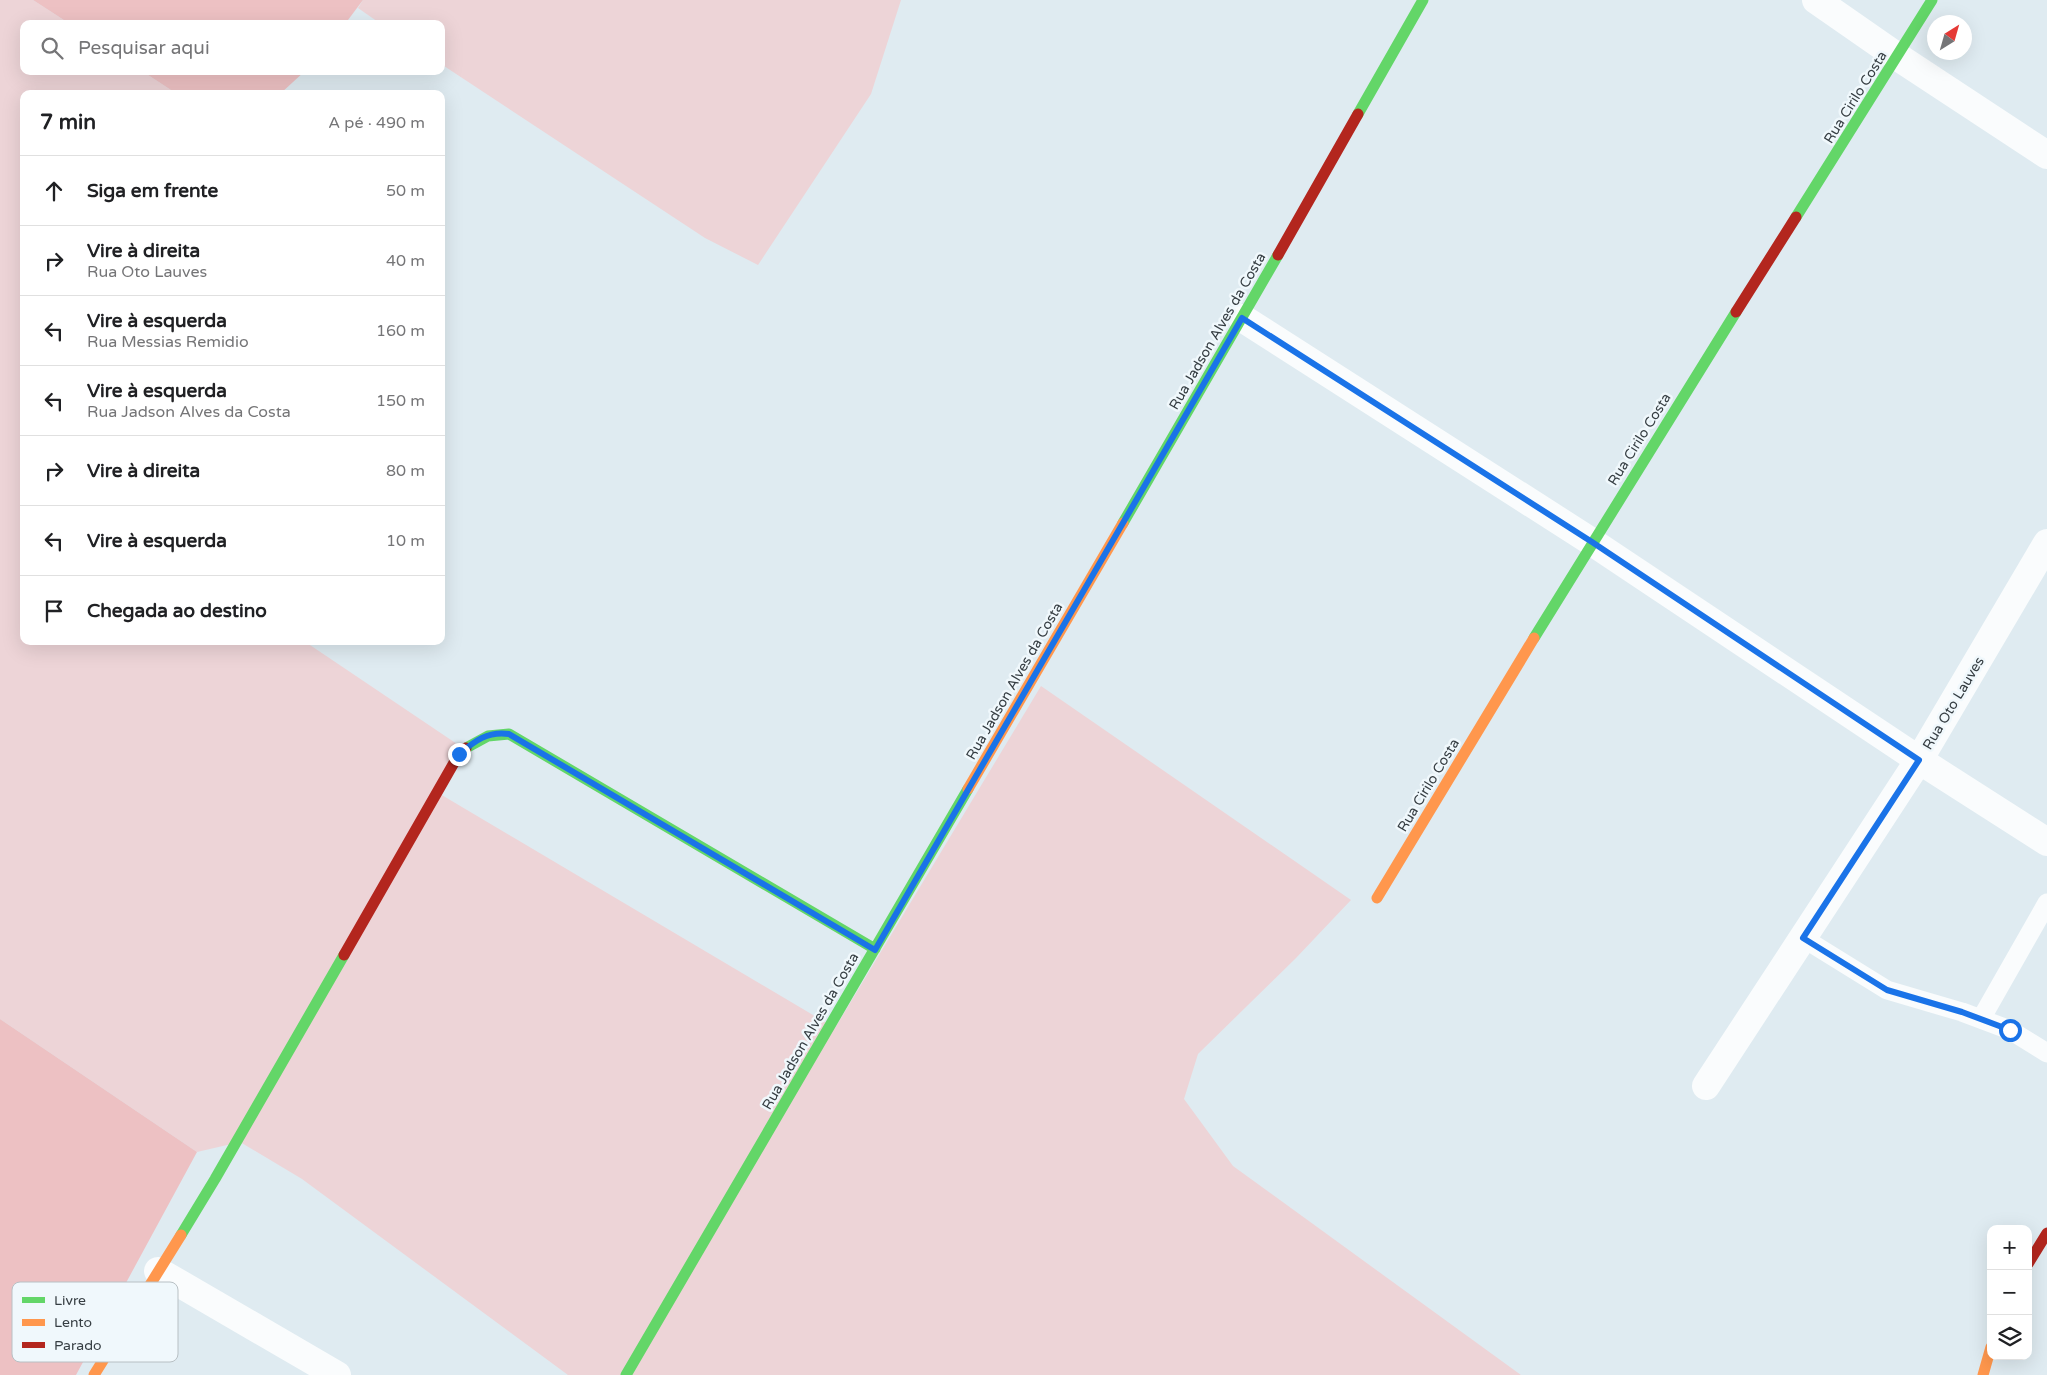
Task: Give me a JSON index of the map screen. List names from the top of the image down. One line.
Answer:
{"streets":{"street":["Rua Cirilo Costa","Rua Jadson Alves da Costa","Rua Oto Lauves"]},"legend":["Livre","Lento","Parado"],"north":"top right","page":{"search":"Pesquisar aqui","heading":["7 min","A pé · 490 m"],"list":[["Siga em frente","50 m"],["Vire à direita","Rua Oto Lauves","40 m"],["Vire à esquerda","Rua Messias Remidio","160 m"],["Vire à esquerda","Rua Jadson Alves da Costa","150 m"],["Vire à direita","80 m"],["Vire à esquerda","10 m"],"Chegada ao destino"],"map_buttons":["+","−"]}}
